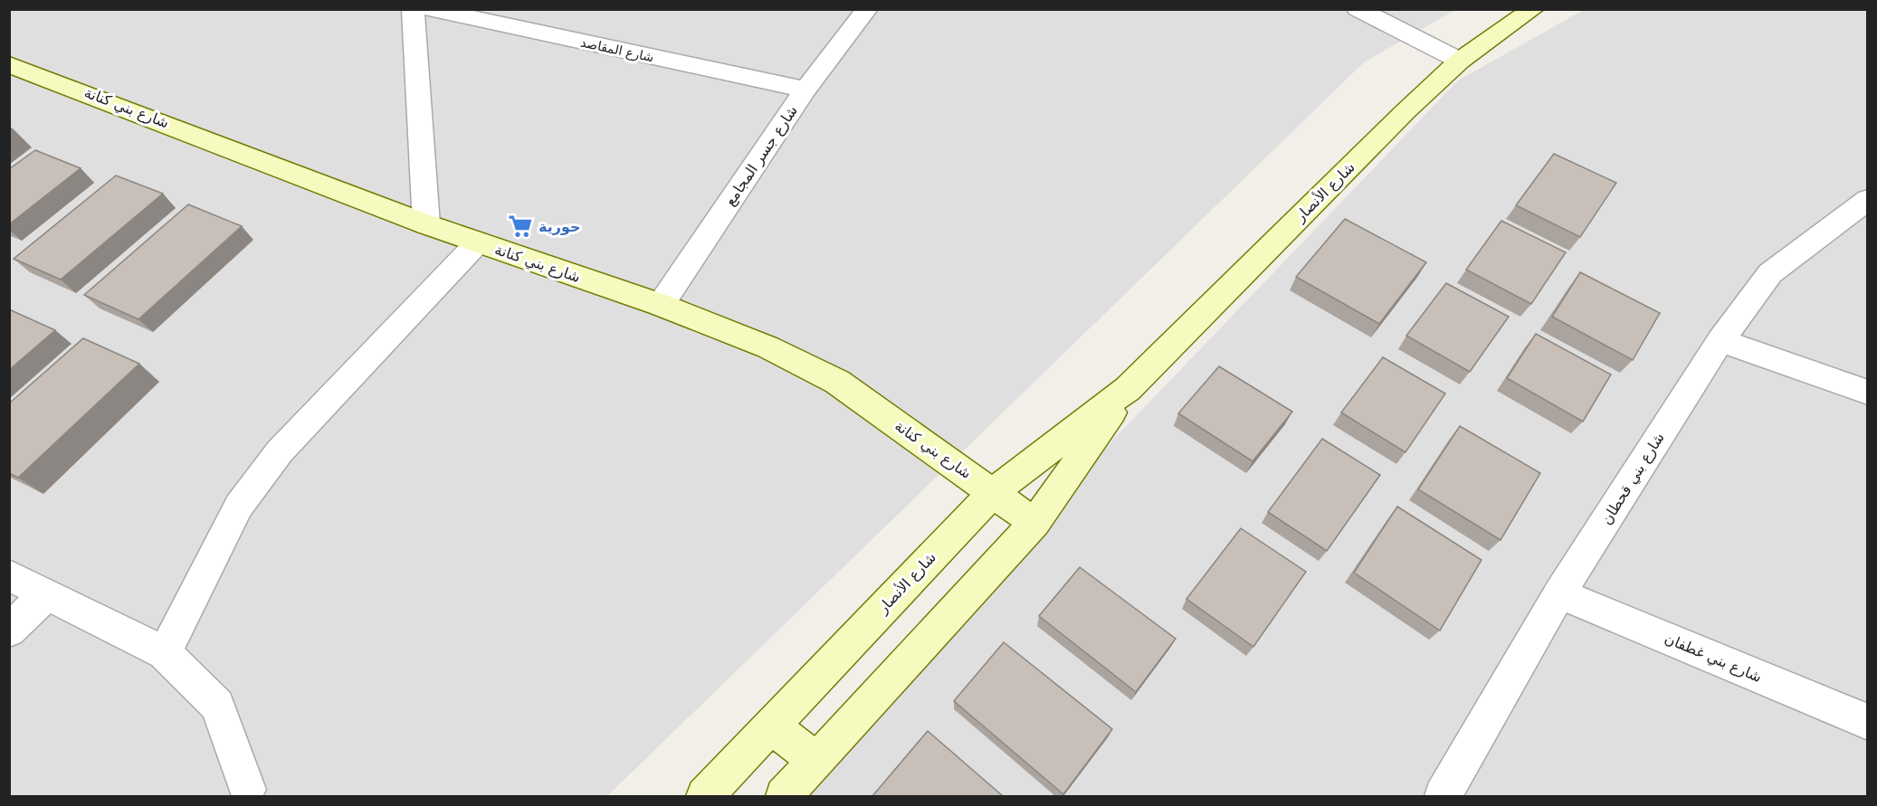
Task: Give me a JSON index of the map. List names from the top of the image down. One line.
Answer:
{"streets":{"street":["شارع المقاصد","شارع بني كنانة","شارع جسر المجامع","شارع الأنصار","شارع بني قحطان","شارع بني غطفان"]},"crossings":[["شارع المقاصد","شارع جسر المجامع"],["شارع بني كنانة","شارع جسر المجامع"],["شارع بني كنانة","شارع الأنصار"],["شارع بني قحطان","شارع بني غطفان"]],"places":{"supermarket":["حورية"]}}
